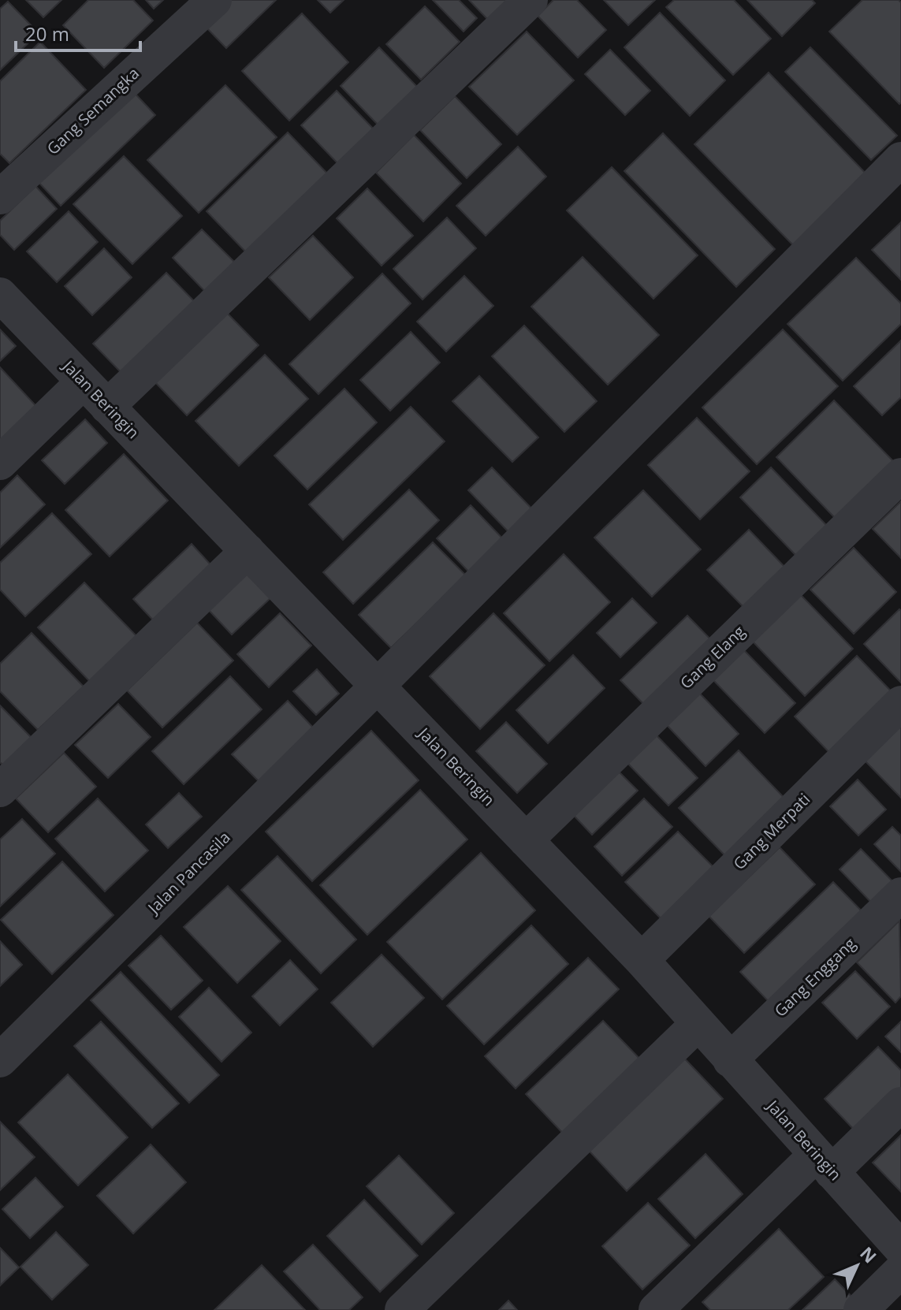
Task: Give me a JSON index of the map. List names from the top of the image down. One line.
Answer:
{"streets":{"street":["Gang Semangka","Jalan Beringin","Gang Elang","Gang Merpati","Jalan Pancasila","Gang Enggang"]},"crossings":[["Jalan Beringin","Gang Elang"],["Jalan Beringin","Gang Merpati"],["Jalan Beringin","Jalan Pancasila"],["Jalan Beringin","Gang Enggang"]],"scale_bar":"20 m","north":"top right"}
